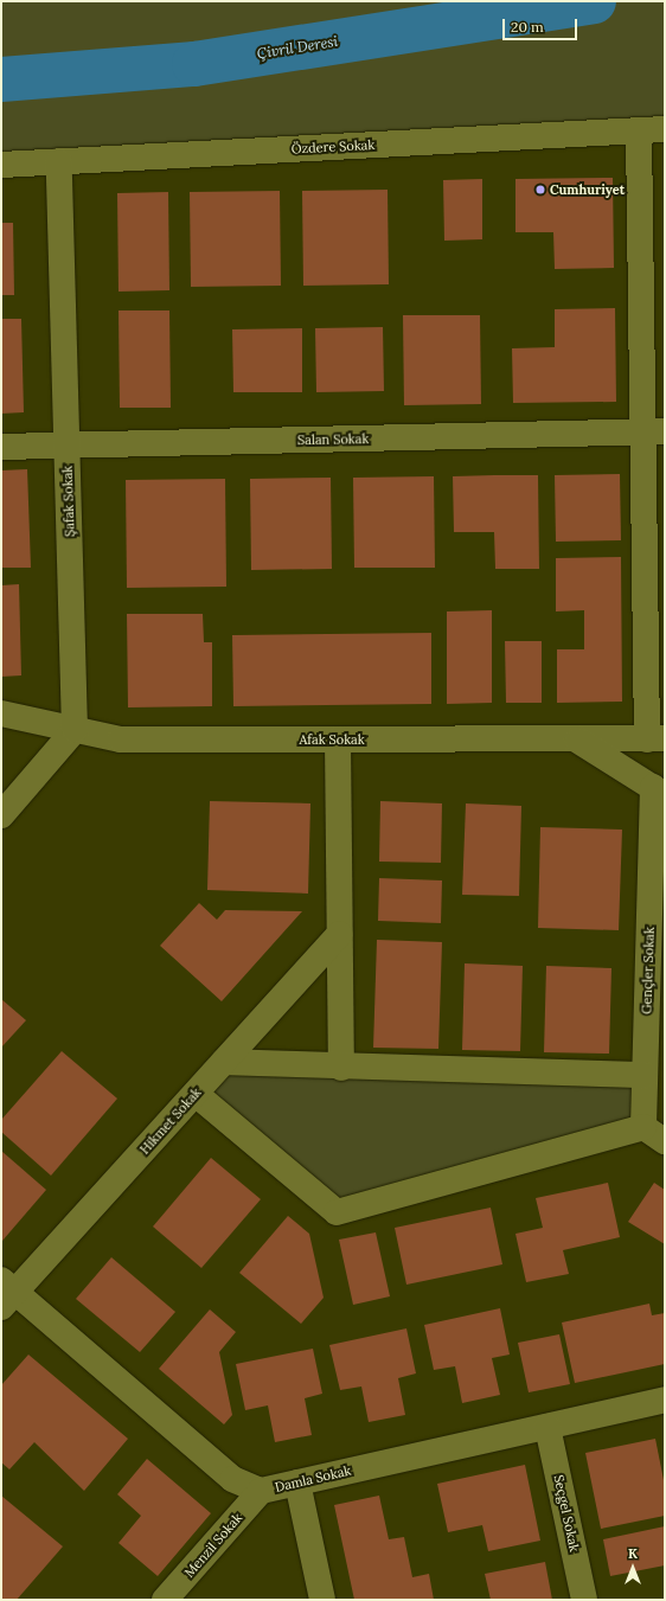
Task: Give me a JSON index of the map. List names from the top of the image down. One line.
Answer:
{"streets":{"street":["Özdere Sokak","Salan Sokak","Şafak Sokak","Afak Sokak","Gençler Sokak","Hikmet Sokak","Damla Sokak","Seçgel Sokak","Menzil Sokak"]},"crossings":[["Özdere Sokak","Şafak Sokak"],["Salan Sokak","Şafak Sokak"],["Şafak Sokak","Afak Sokak"],["Hikmet Sokak","Damla Sokak"],["Damla Sokak","Seçgel Sokak"],["Damla Sokak","Menzil Sokak"]],"water":["Çivril Deresi"],"places":["Cumhuriyet"],"scale_bar":"20 m","north":"top"}
